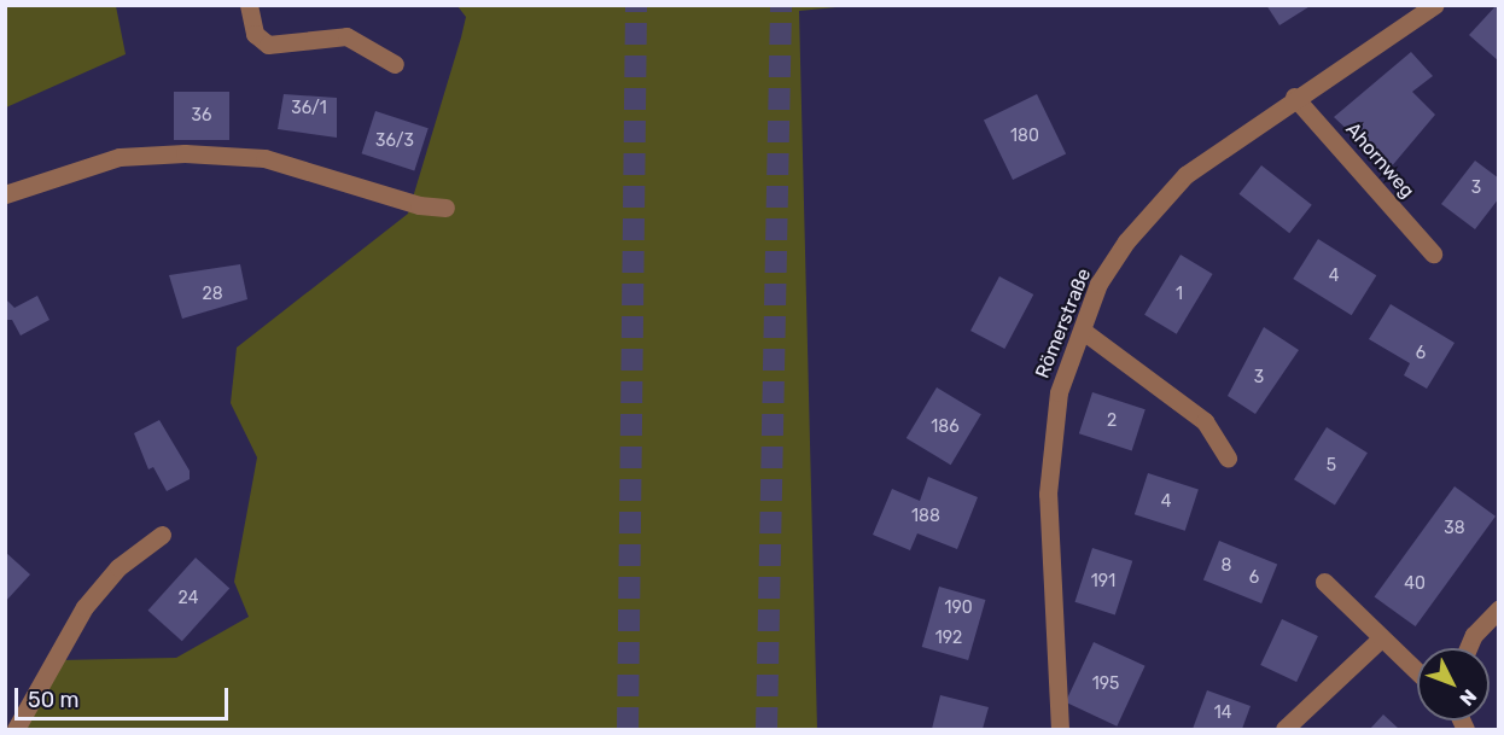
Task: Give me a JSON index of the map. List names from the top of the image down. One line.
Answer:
{"streets":{"street":["Ahornweg","Römerstraße"]},"crossings":[["Ahornweg","Römerstraße"]],"house_numbers":["36/1","36","180","36/3","3","4","28","1","6","3","2","186","5","4","188","38","8","6","191","40","24","190","192","195","14"],"scale_bar":"50 m","north":"bottom right"}
